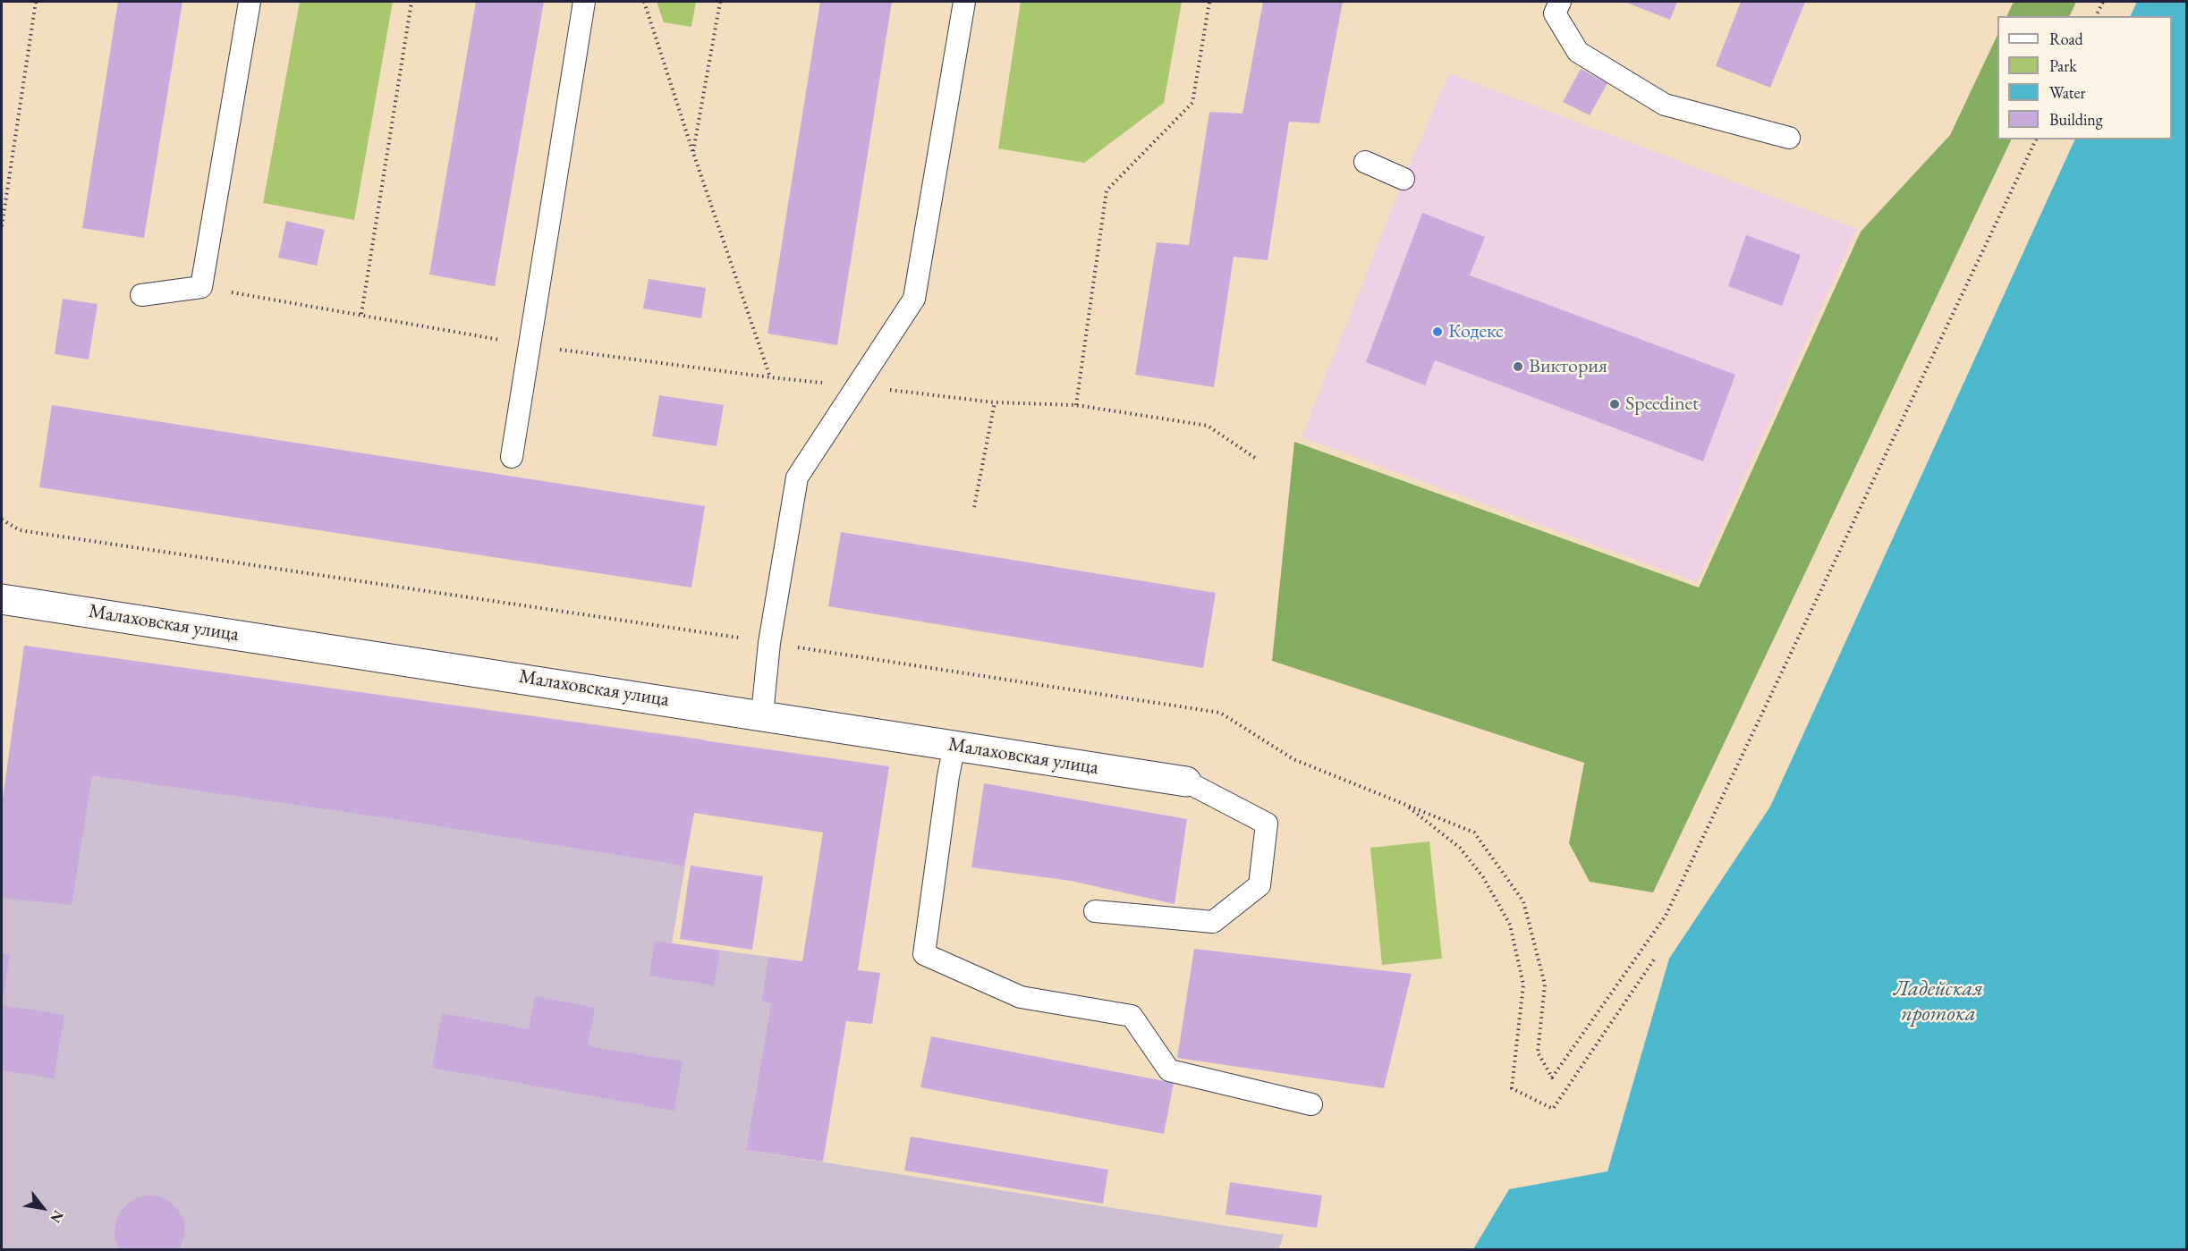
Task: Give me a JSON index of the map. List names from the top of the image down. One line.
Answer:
{"streets":{"street":["Малаховская улица"]},"water":["Ладейская протока"],"places":["Кодекс","Виктория","Speedinet"],"legend":["Road","Park","Water","Building"],"north":"bottom right"}
